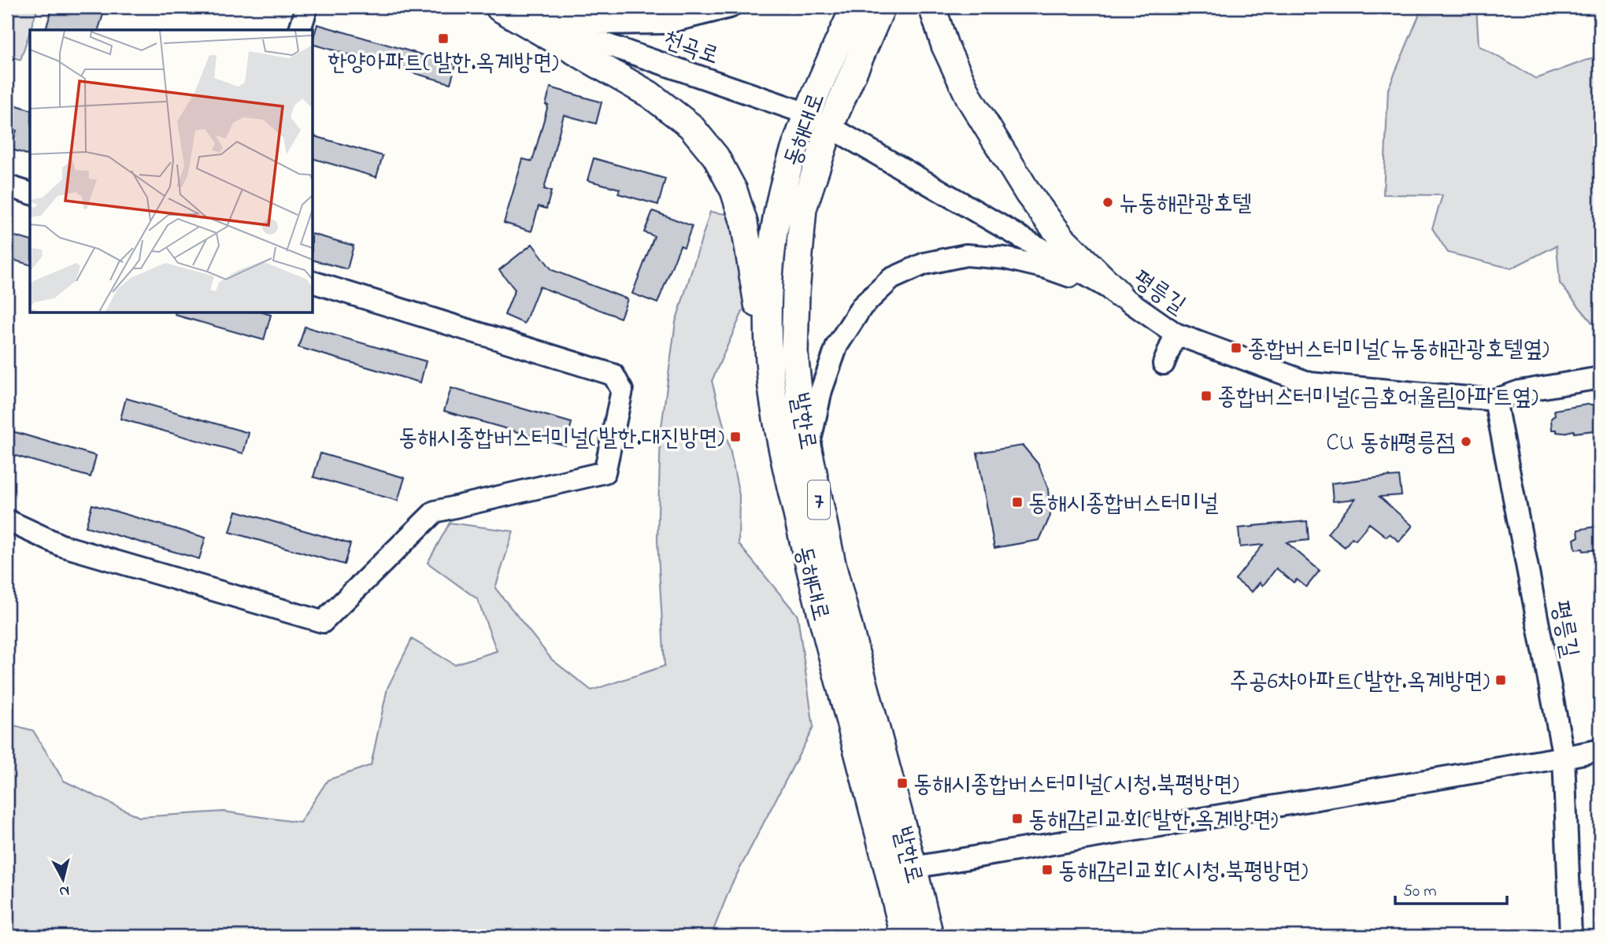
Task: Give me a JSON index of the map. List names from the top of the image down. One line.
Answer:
{"streets":{"main road":["동해대로","발한로","7"],"street":["천곡로","평릉길"]},"crossings":[["천곡로","동해대로"],["동해대로","발한로"],["평릉길","발한로"]],"places":{"transit":["한양아파트(발한.옥계방면)","종합버스터미널(뉴동해관광호텔옆)","종합버스터미널(금호어울림아파트옆)","동해시종합버스터미널(발한.대진방면)","동해시종합버스터미널","주공6차아파트(발한.옥계방면)","동해시종합버스터미널(시청.북평방면)","동해감리교회(발한.옥계방면)","동해감리교회(시청.북평방면)"],"other":["뉴동해관광호텔","CU 동해평릉점"]},"scale_bar":"50 m","north":"bottom"}
